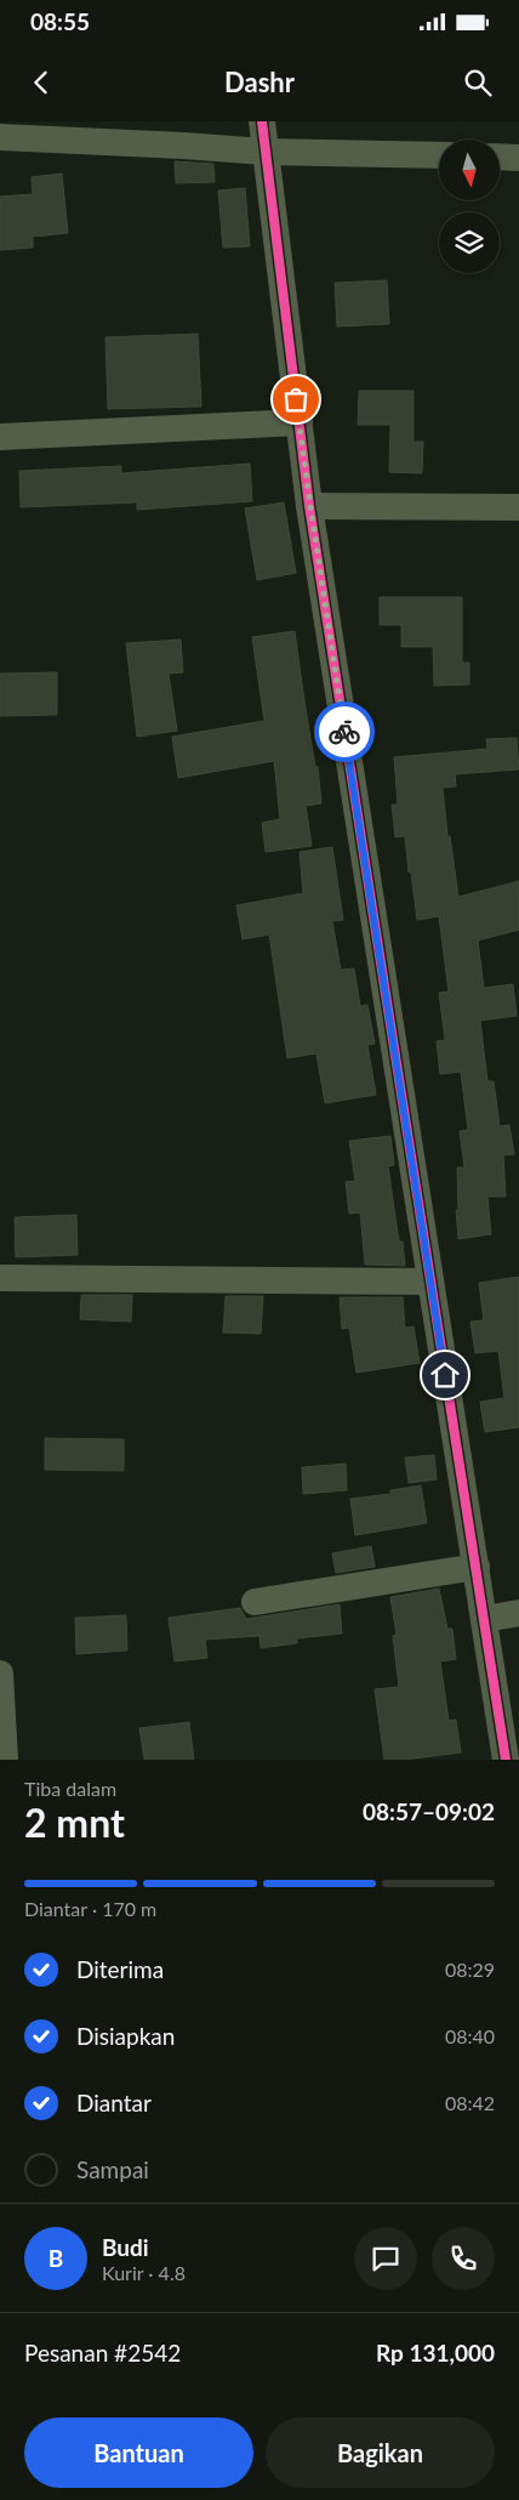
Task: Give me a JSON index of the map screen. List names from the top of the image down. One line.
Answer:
{"north":"bottom","page":{"status":"08:55","header":"Dashr","heading":["2 mnt","Tiba dalam","08:57–09:02"],"panel":["Budi","Kurir · 4.8","Pesanan #2542","Rp 131,000"],"bar":"Diantar · 170 m","list":[["Diterima","08:29"],["Disiapkan","08:40"],["Diantar","08:42"],"Sampai"],"round":"B","buttons":["Bantuan","Bagikan"]}}
